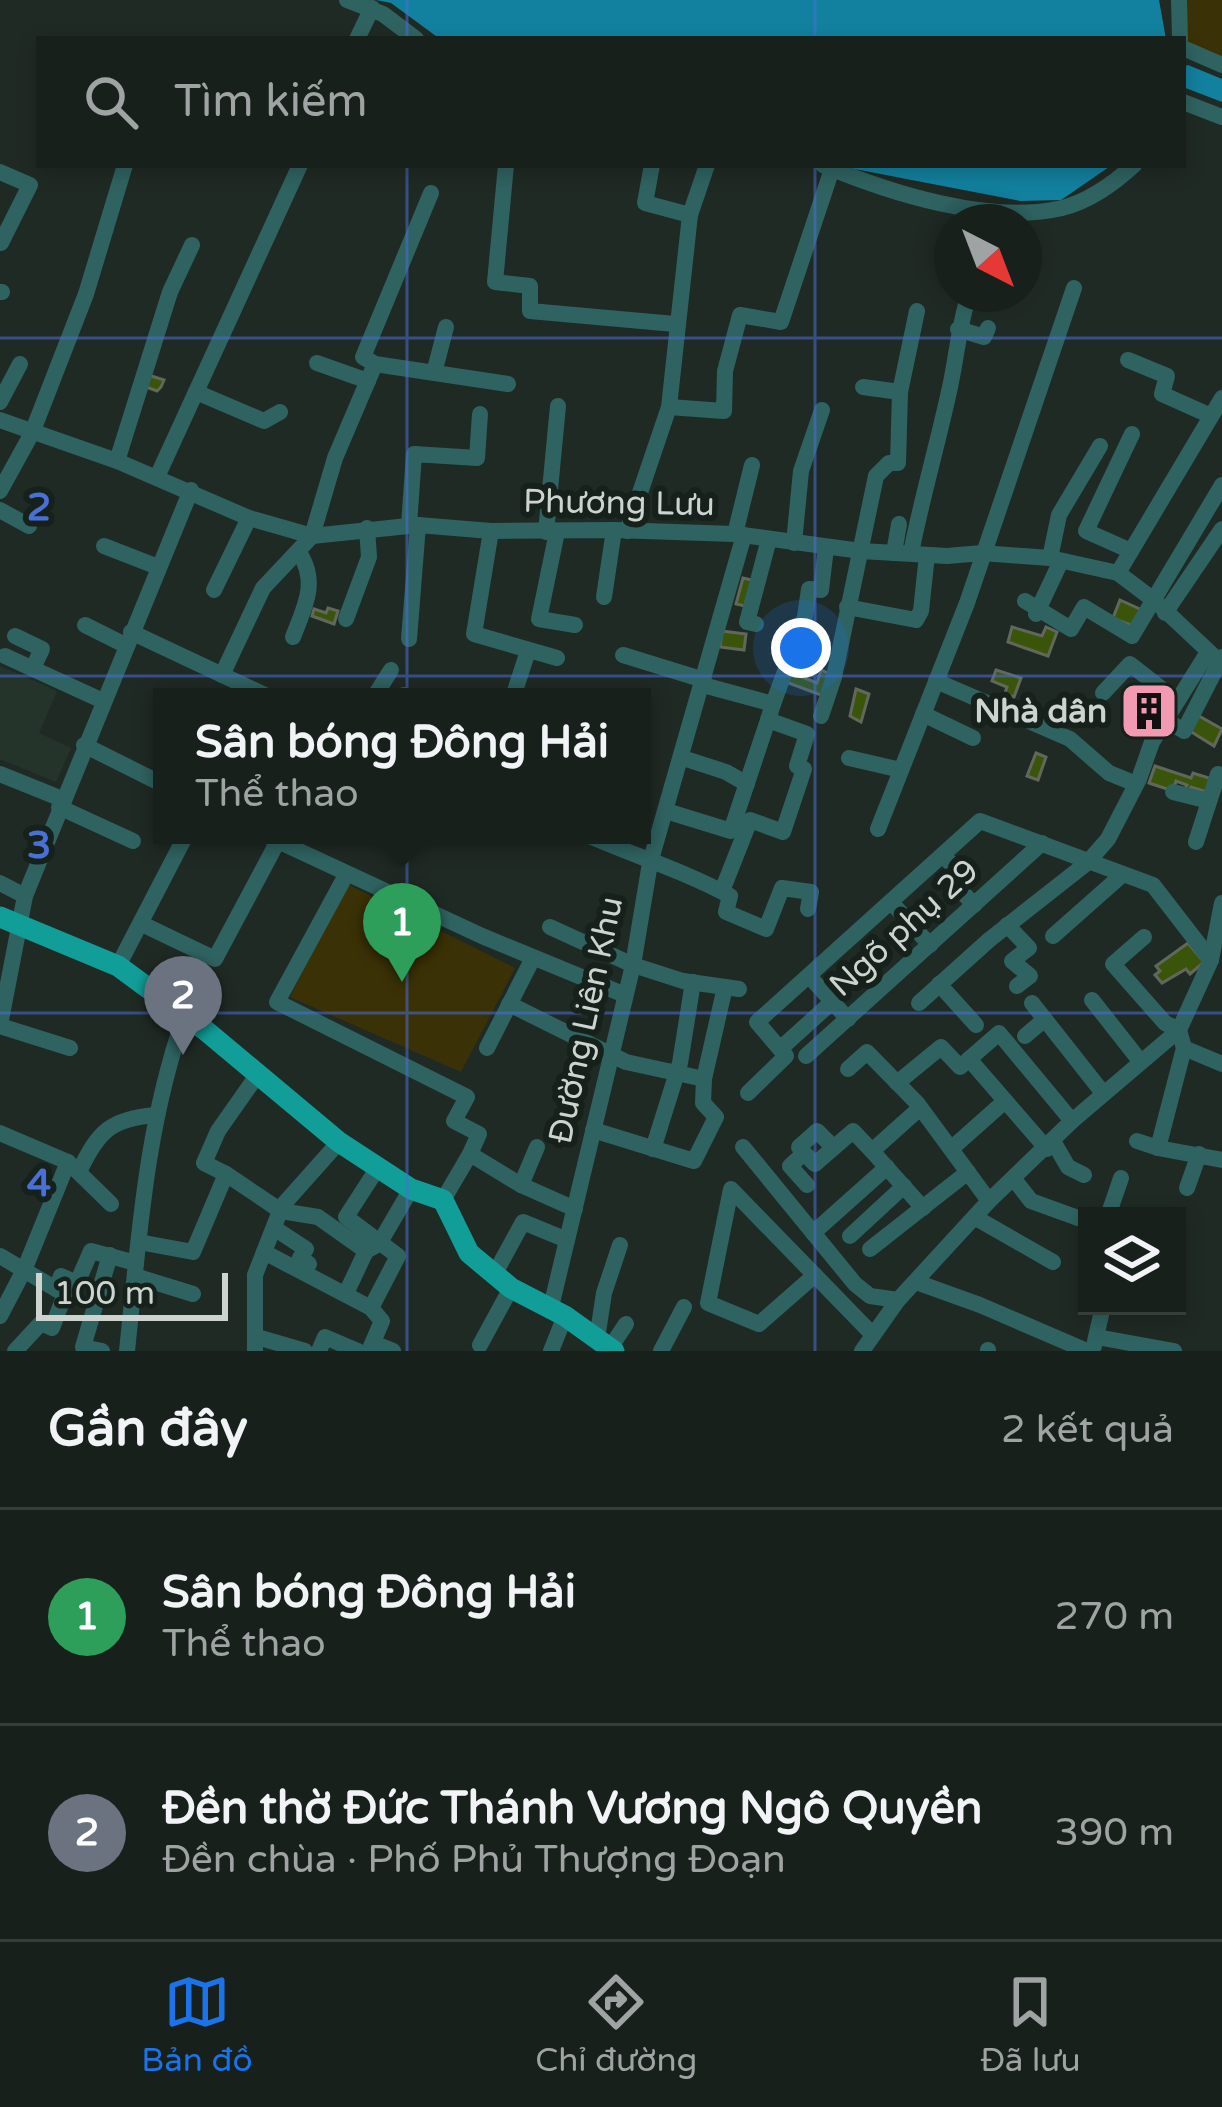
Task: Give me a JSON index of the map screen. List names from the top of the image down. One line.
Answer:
{"streets":{"street":["Phương Lưu","Ngõ phụ 29","Đường Liên Khu"]},"crossings":[["Phương Lưu","Đường Liên Khu"]],"places":{"building":["Nhà dân"]},"scale_bar":"100 m","north":"bottom right","page":{"search":"Tìm kiếm","popup":["Sân bóng Đông Hải","Thể thao"],"pins":["1","2"],"scale":"100 m","heading":["Gần đây","2 kết quả"],"list":[{"mark":"1","name":"Sân bóng Đông Hải","note":"Thể thao","value":"270 m"},{"mark":"2","name":"Đền thờ Đức Thánh Vương Ngô Quyền","note":"Đền chùa · Phố Phủ Thượng Đoạn","value":"390 m"}],"nav":["Bản đồ","Chỉ đường","Đã lưu"]},"grid":{"rows":["2","3","4"]}}
